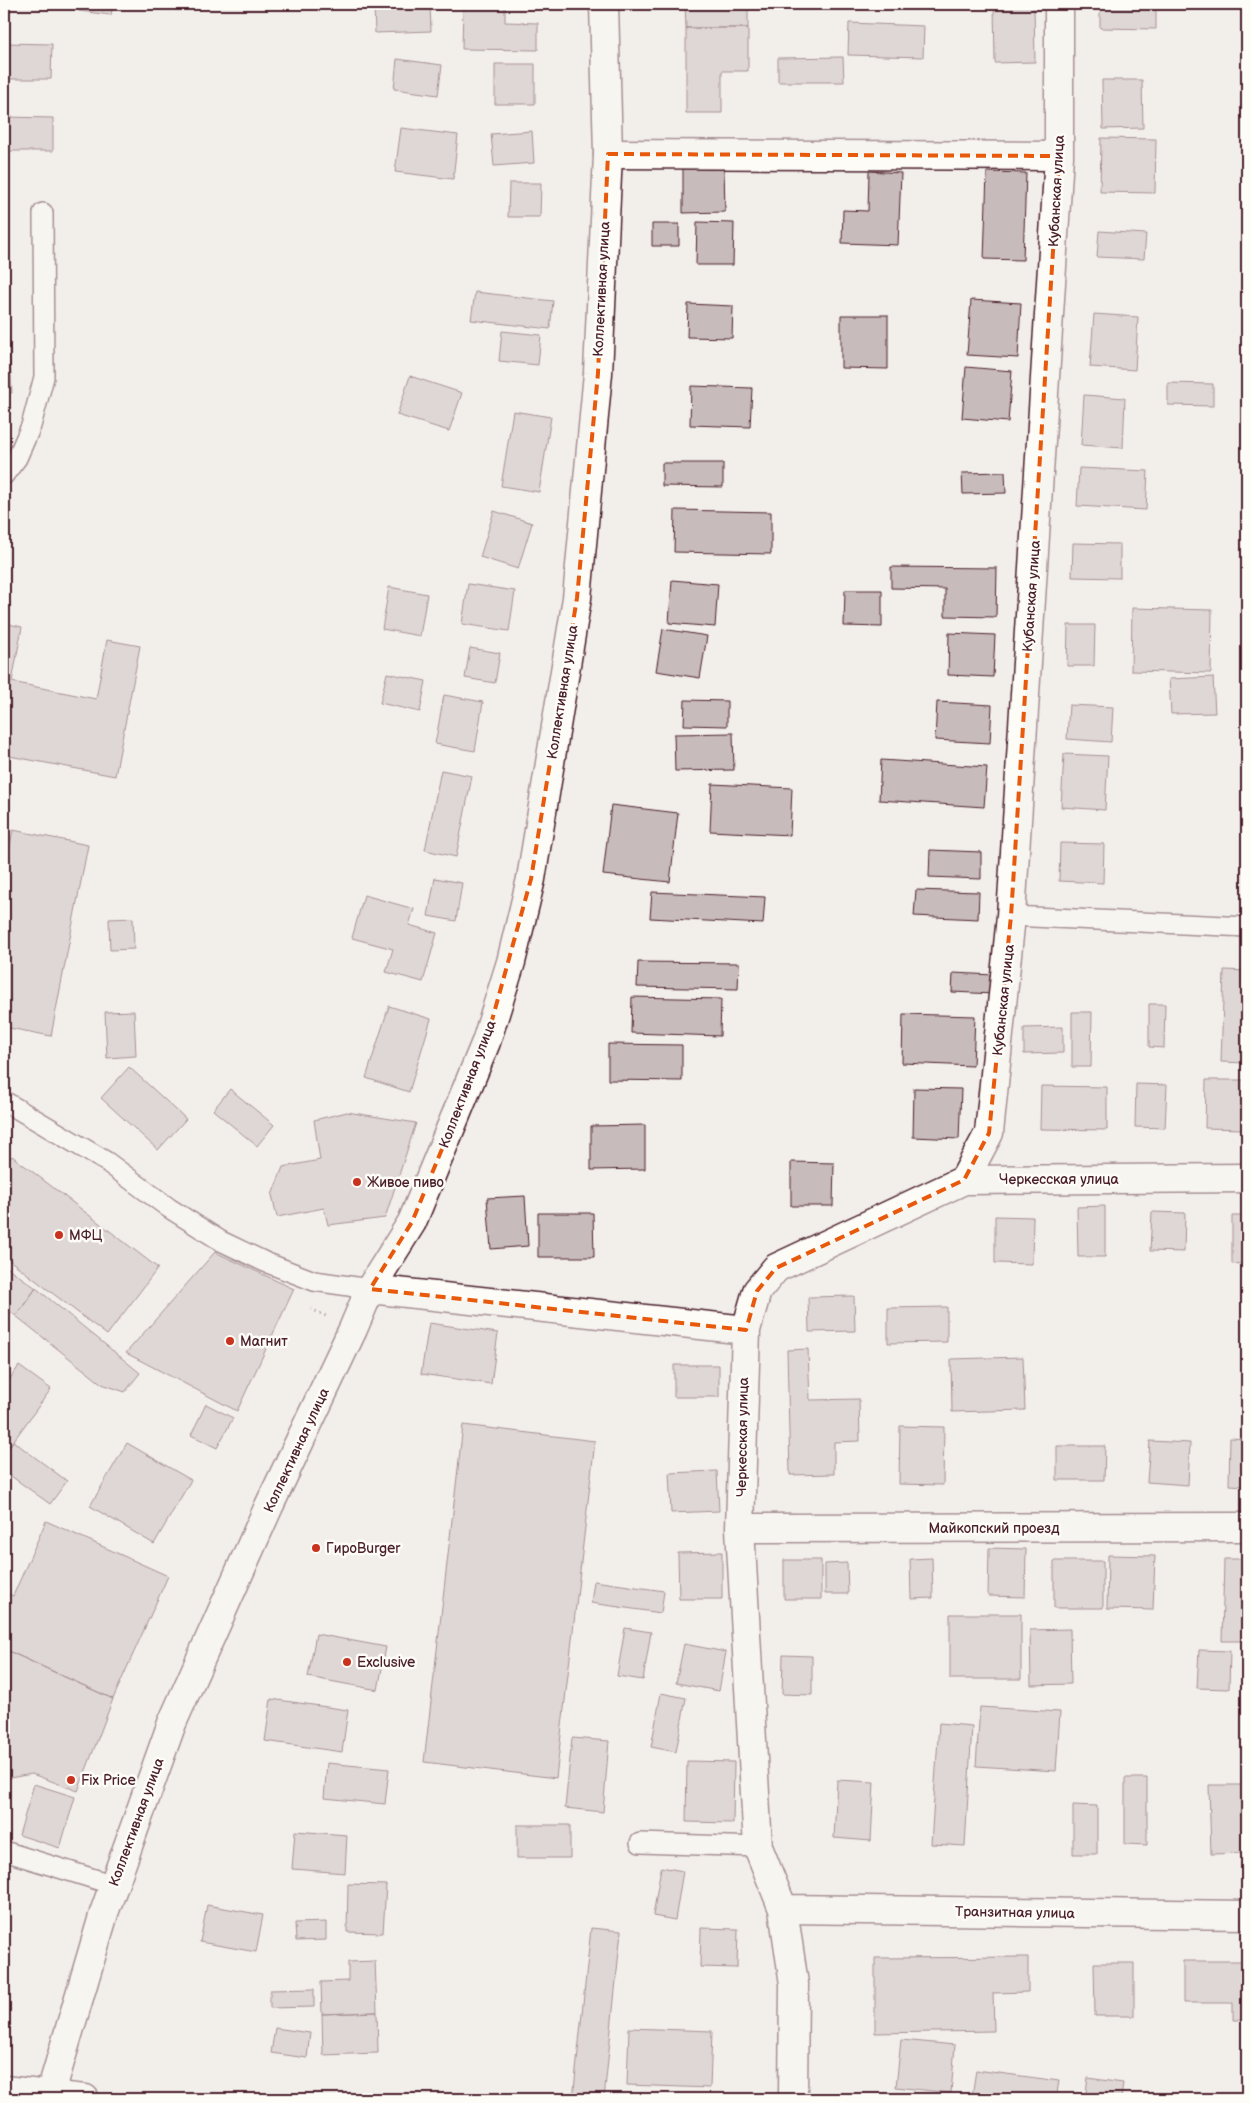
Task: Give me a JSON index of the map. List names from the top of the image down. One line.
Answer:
{"streets":{"street":["Кубанская улица","Коллективная улица","Черкесская улица","Майкопский проезд","Транзитная улица"]},"crossings":[["Кубанская улица","Черкесская улица"],["Черкесская улица","Майкопский проезд"],["Черкесская улица","Транзитная улица"]],"places":["Живое пиво","МФЦ","Магнит","ГироBurger","Exclusive","Fix Price"]}
